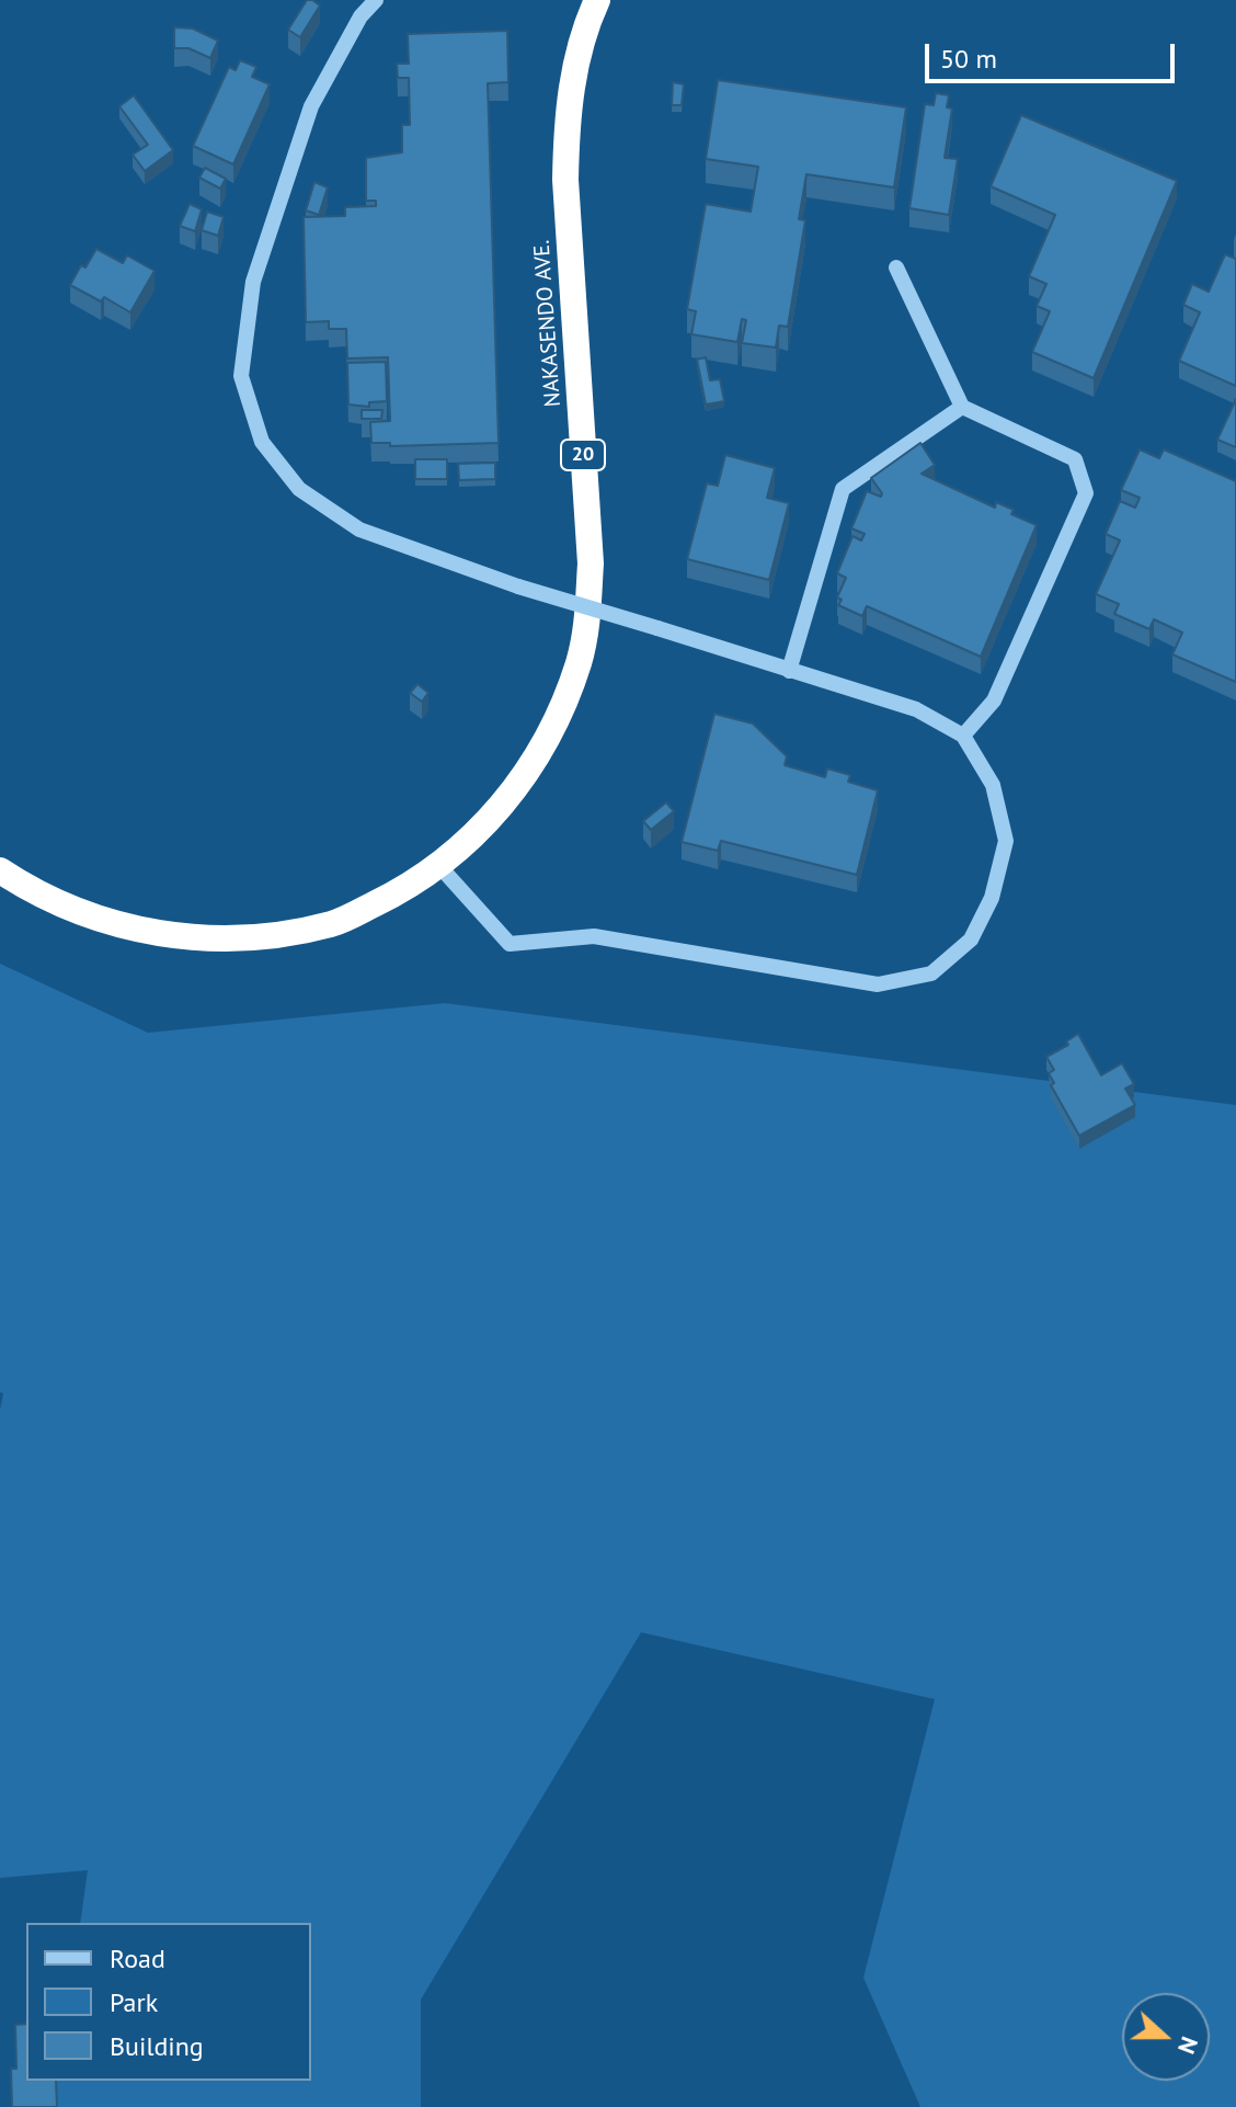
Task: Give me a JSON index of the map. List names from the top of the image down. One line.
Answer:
{"streets":{"highway":["NAKASENDO AVE.","20"]},"legend":["Road","Park","Building"],"scale_bar":"50 m","north":"right"}
